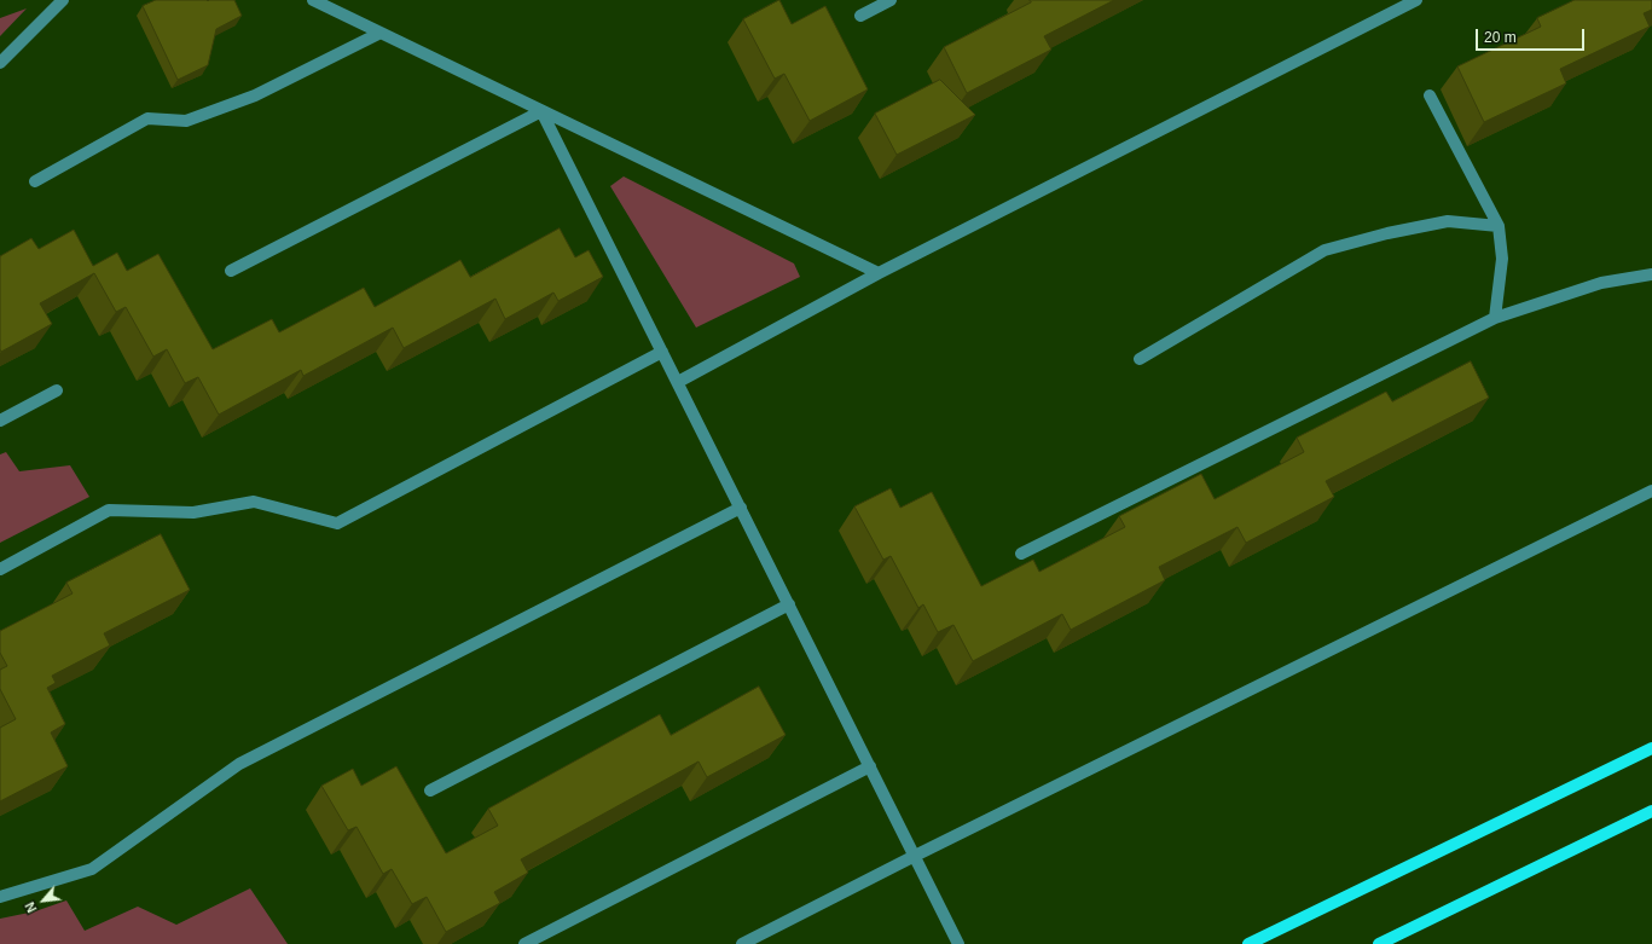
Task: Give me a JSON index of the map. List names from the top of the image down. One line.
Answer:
{"scale_bar":"20 m","north":"bottom left"}
